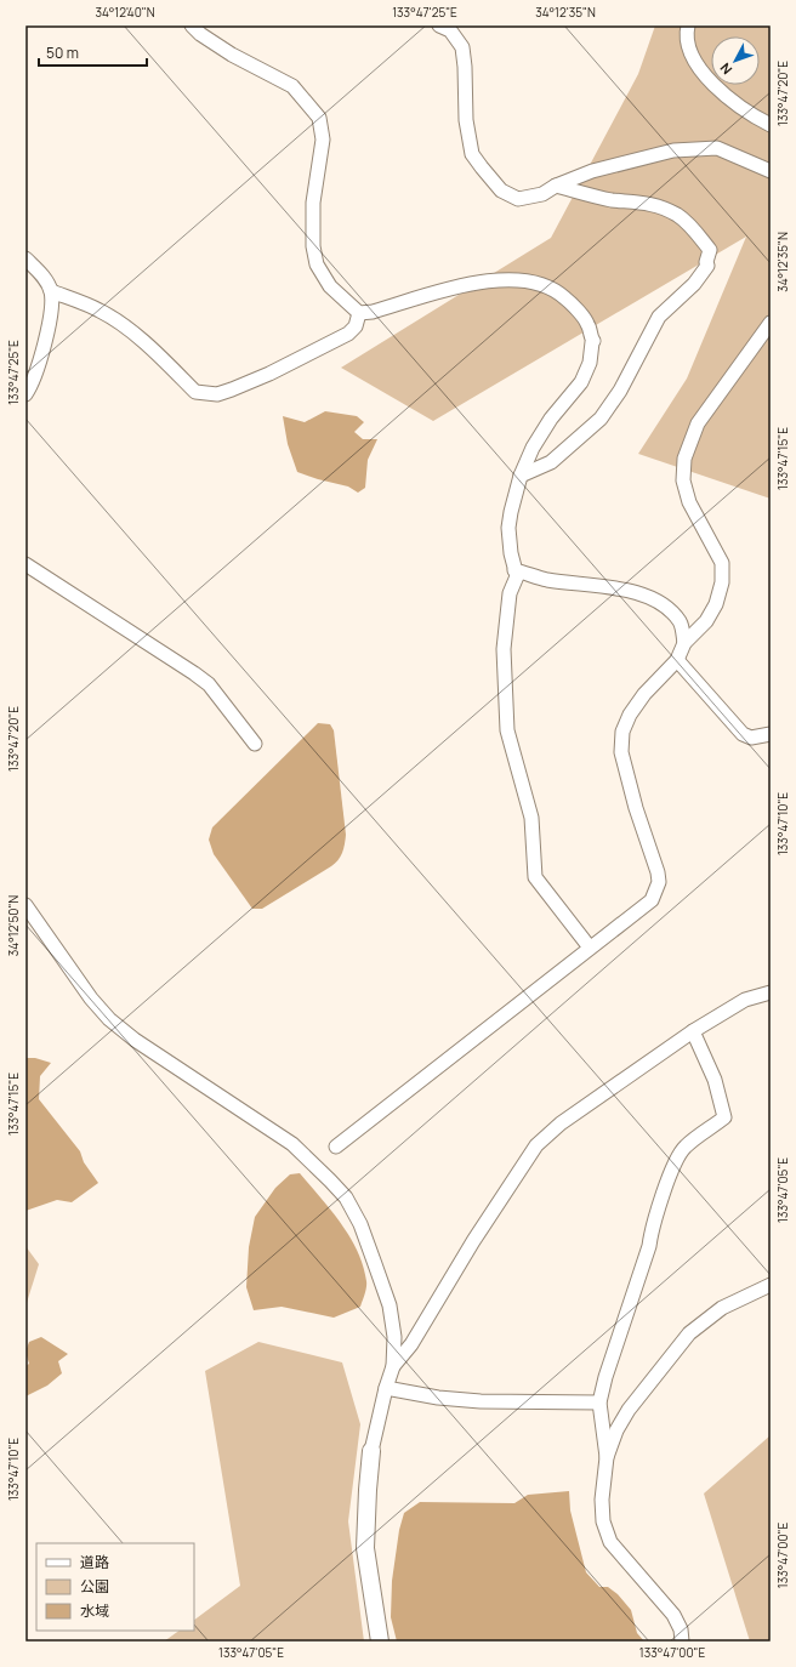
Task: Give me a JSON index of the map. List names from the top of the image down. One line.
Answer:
{"legend":["道路","公園","水域"],"scale_bar":"50 m","north":"bottom left","coordinates":["34°12'40\"N","133°47'25\"E","34°12'35\"N","133°47'20\"E","133°47'15\"E","133°47'10\"E","34°12'50\"N","133°47'05\"E","133°47'00\"E"]}
